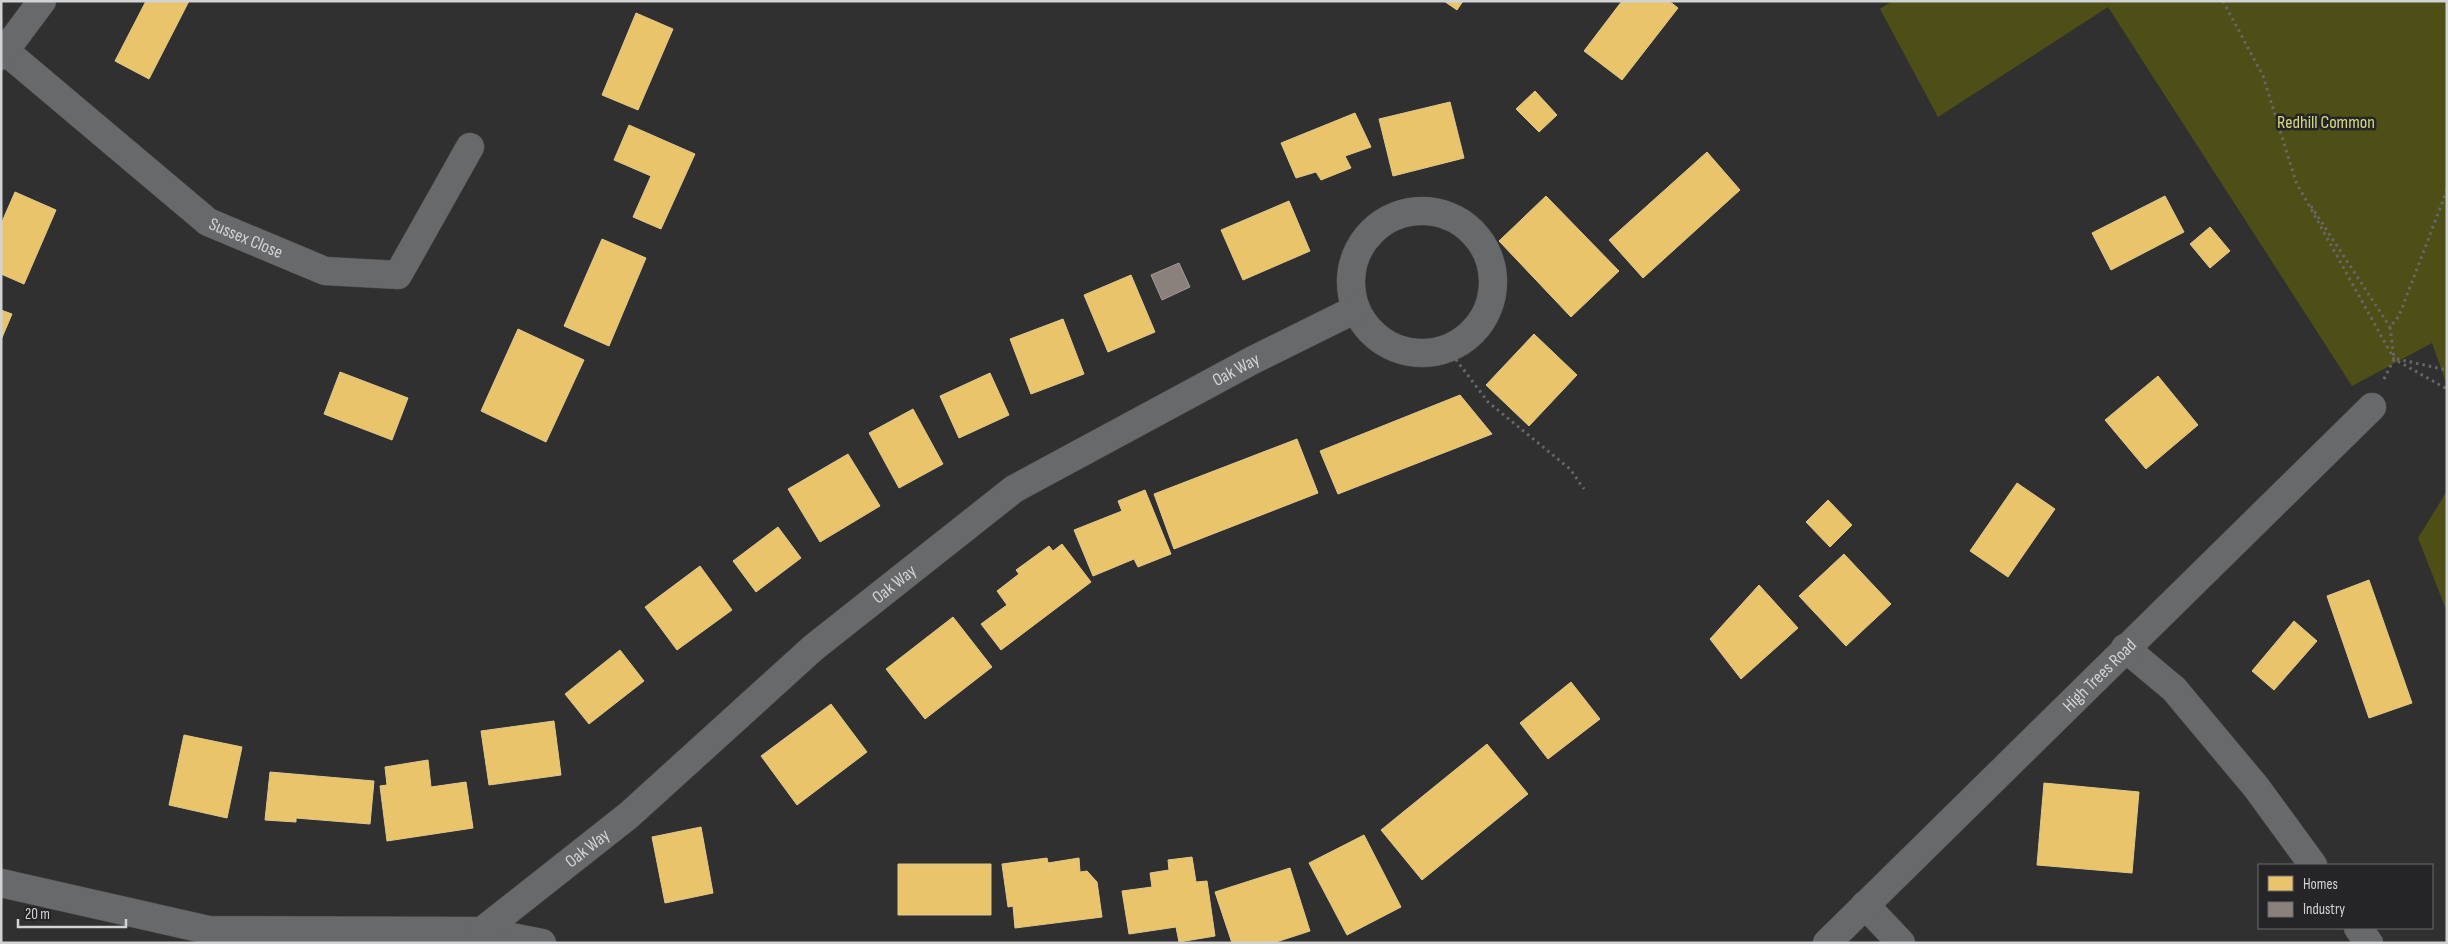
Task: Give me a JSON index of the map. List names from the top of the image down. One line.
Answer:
{"streets":{"street":["Sussex Close","Oak Way","High Trees Road"]},"parks":["Redhill Common"],"legend":["Homes","Industry"],"scale_bar":"20 m"}
